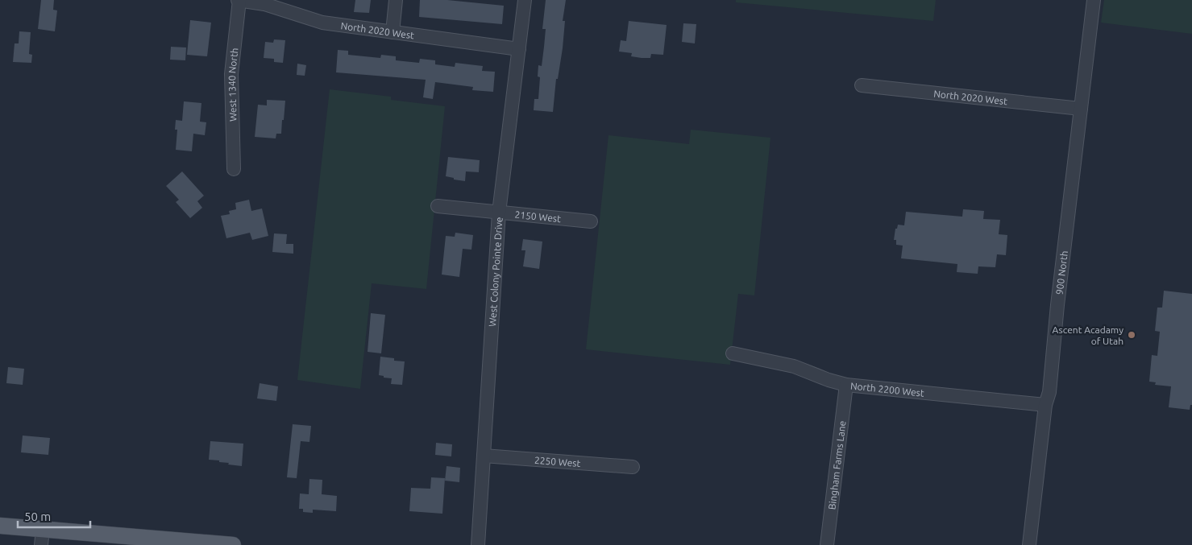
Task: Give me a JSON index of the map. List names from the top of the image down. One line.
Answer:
{"streets":{"street":["North 2020 West","West 1340 North","2150 West","West Colony Pointe Drive","900 North","North 2200 West","2250 West","Bingham Farms Lane"]},"crossings":[["North 2020 West","West 1340 North"],["North 2020 West","West Colony Pointe Drive"],["North 2020 West","900 North"],["2150 West","West Colony Pointe Drive"],["West Colony Pointe Drive","2250 West"],["900 North","North 2200 West"],["North 2200 West","Bingham Farms Lane"]],"places":["Ascent Acadamy of Utah"],"scale_bar":"50 m"}
